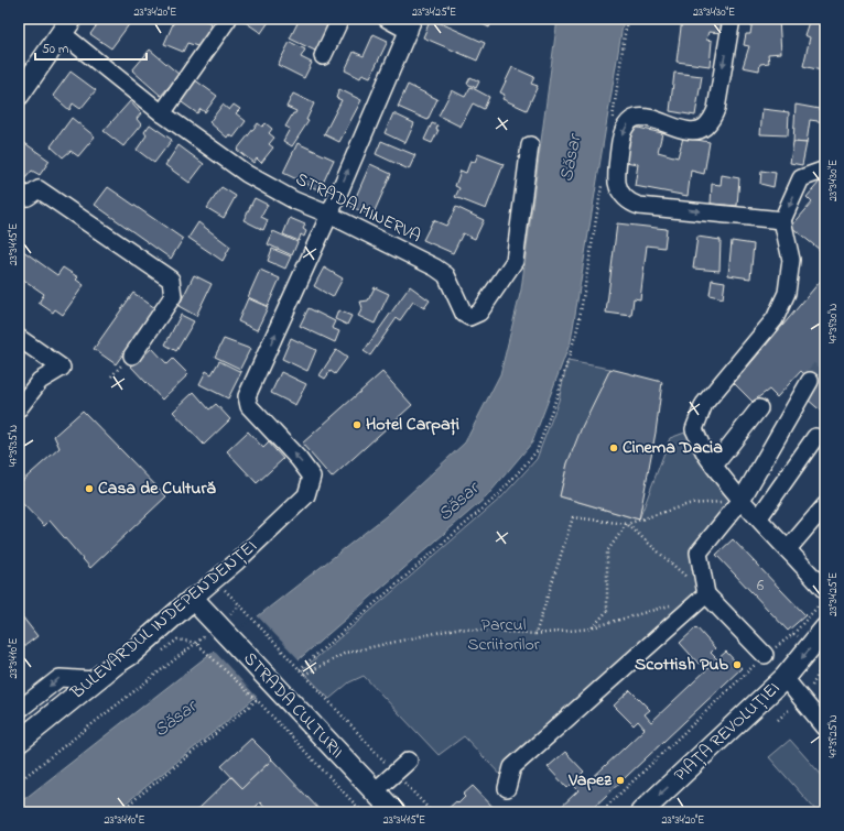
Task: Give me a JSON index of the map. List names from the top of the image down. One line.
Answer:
{"streets":{"main road":["BULEVARDUL INDEPENDENȚEI","STRADA CULTURII","PIAȚA REVOLUȚIEI"],"street":["STRADA MINERVA"]},"crossings":[["STRADA MINERVA","BULEVARDUL INDEPENDENȚEI"],["BULEVARDUL INDEPENDENȚEI","STRADA CULTURII"]],"one_way":["BULEVARDUL INDEPENDENȚEI"],"water":["Săsar"],"parks":["Parcul Scriitorilor"],"places":["Hotel Carpați","Cinema Dacia","Casa de Cultură","Scottish Pub","Vapez"],"house_numbers":["6"],"scale_bar":"50 m","coordinates":["23°34'20\"E","23°34'25\"E","23°34'30\"E","23°34'15\"E","47°39'30\"N","47°39'35\"N","23°34'10\"E","47°39'25\"N"]}
